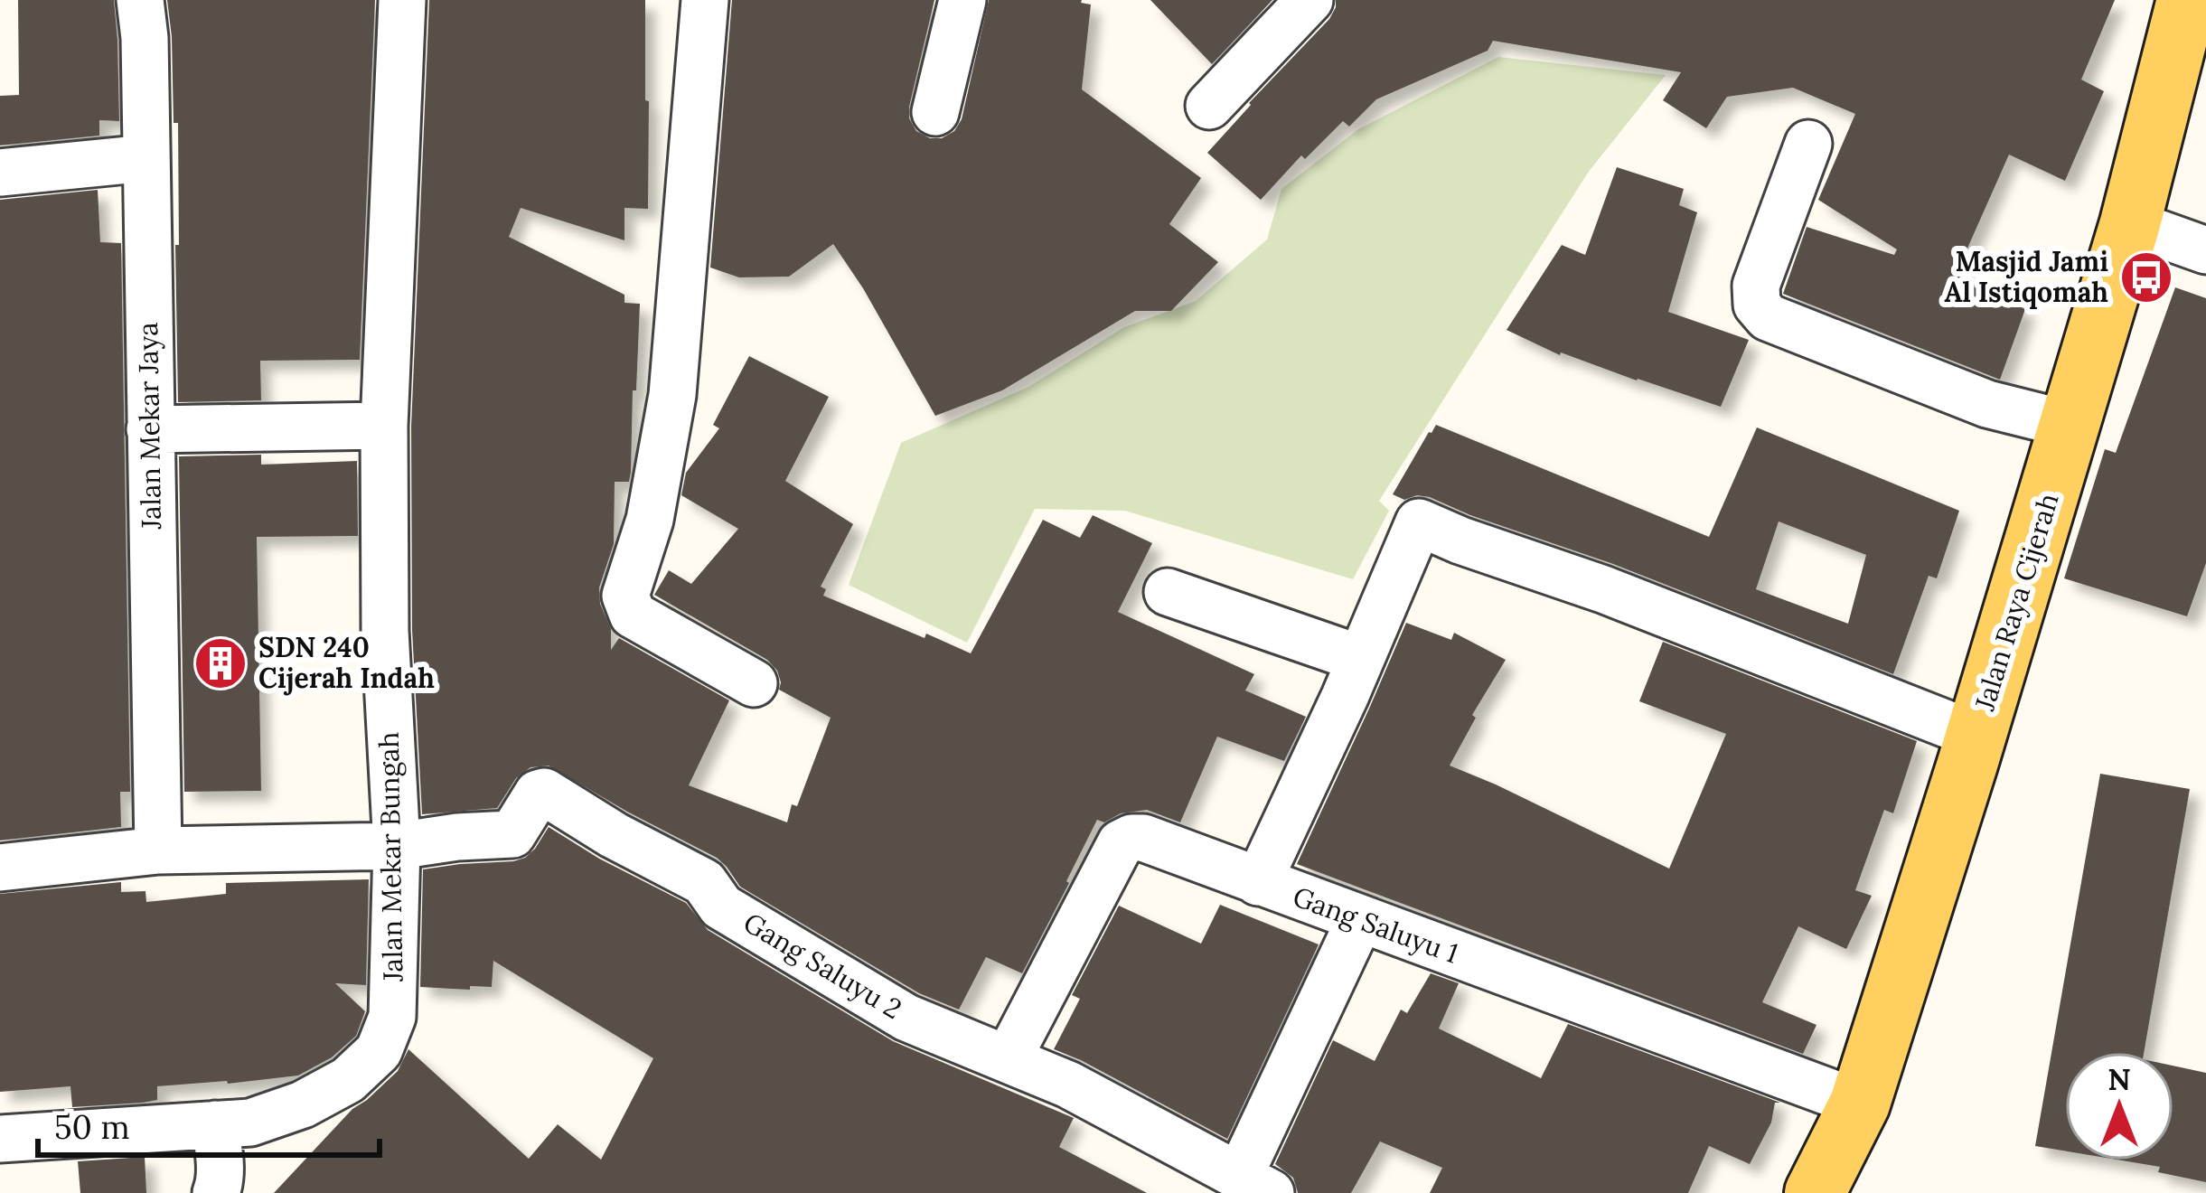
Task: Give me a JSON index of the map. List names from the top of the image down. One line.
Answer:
{"streets":{"main road":["Jalan Raya Cijerah"],"street":["Jalan Mekar Jaya","Jalan Mekar Bungah","Gang Saluyu 1","Gang Saluyu 2"]},"crossings":[["Jalan Raya Cijerah","Gang Saluyu 1"],["Jalan Mekar Bungah","Gang Saluyu 2"],["Gang Saluyu 1","Gang Saluyu 2"]],"places":{"bus stop":["Masjid Jami Al Istiqomah"],"building":["SDN 240 Cijerah Indah"]},"scale_bar":"50 m","north":"top"}
